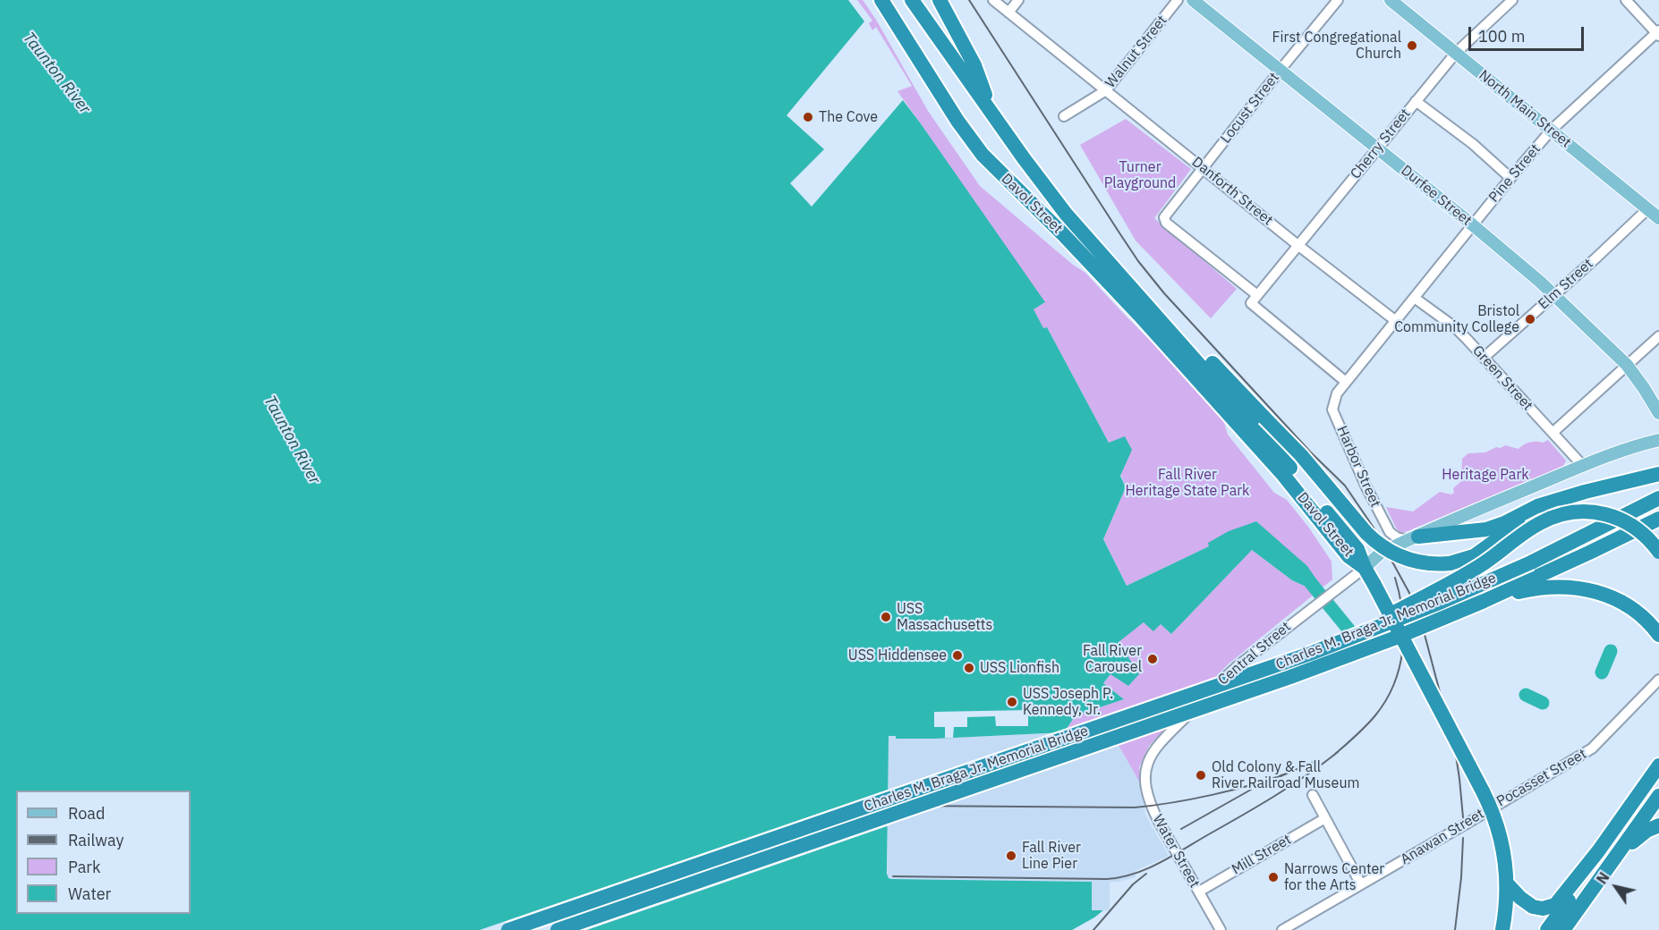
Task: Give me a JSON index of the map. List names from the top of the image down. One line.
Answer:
{"streets":{"highway":["Davol Street","Charles M. Braga Jr. Memorial Bridge"],"main road":["North Main Street","Durfee Street","Central Street"],"street":["Walnut Street","Locust Street","Cherry Street","Pine Street","Danforth Street","Elm Street","Green Street","Harbor Street","Pocasset Street","Anawan Street","Water Street","Mill Street"]},"crossings":[["Walnut Street","Danforth Street"],["Locust Street","Cherry Street"],["Locust Street","Danforth Street"],["Locust Street","Durfee Street"],["North Main Street","Cherry Street"],["North Main Street","Pine Street"],["North Main Street","Elm Street"],["Cherry Street","Danforth Street"],["Cherry Street","Durfee Street"],["Pine Street","Danforth Street"],["Pine Street","Durfee Street"],["Pine Street","Green Street"],["Pine Street","Harbor Street"],["Durfee Street","Elm Street"],["Davol Street","Central Street"],["Elm Street","Green Street"],["Central Street","Water Street"],["Pocasset Street","Anawan Street"],["Water Street","Mill Street"]],"water":["Taunton River"],"parks":["Turner Playground","Fall River Heritage State Park","Heritage Park"],"places":["First Congregational Church","The Cove","Bristol Community College","USS Massachusetts","USS Hiddensee","Fall River Carousel","USS Lionfish","USS Joseph P. Kennedy, Jr.","Old Colony & Fall River Railroad Museum","Fall River Line Pier","Narrows Center for the Arts"],"legend":["Road","Railway","Park","Water"],"scale_bar":"100 m","north":"top left"}
